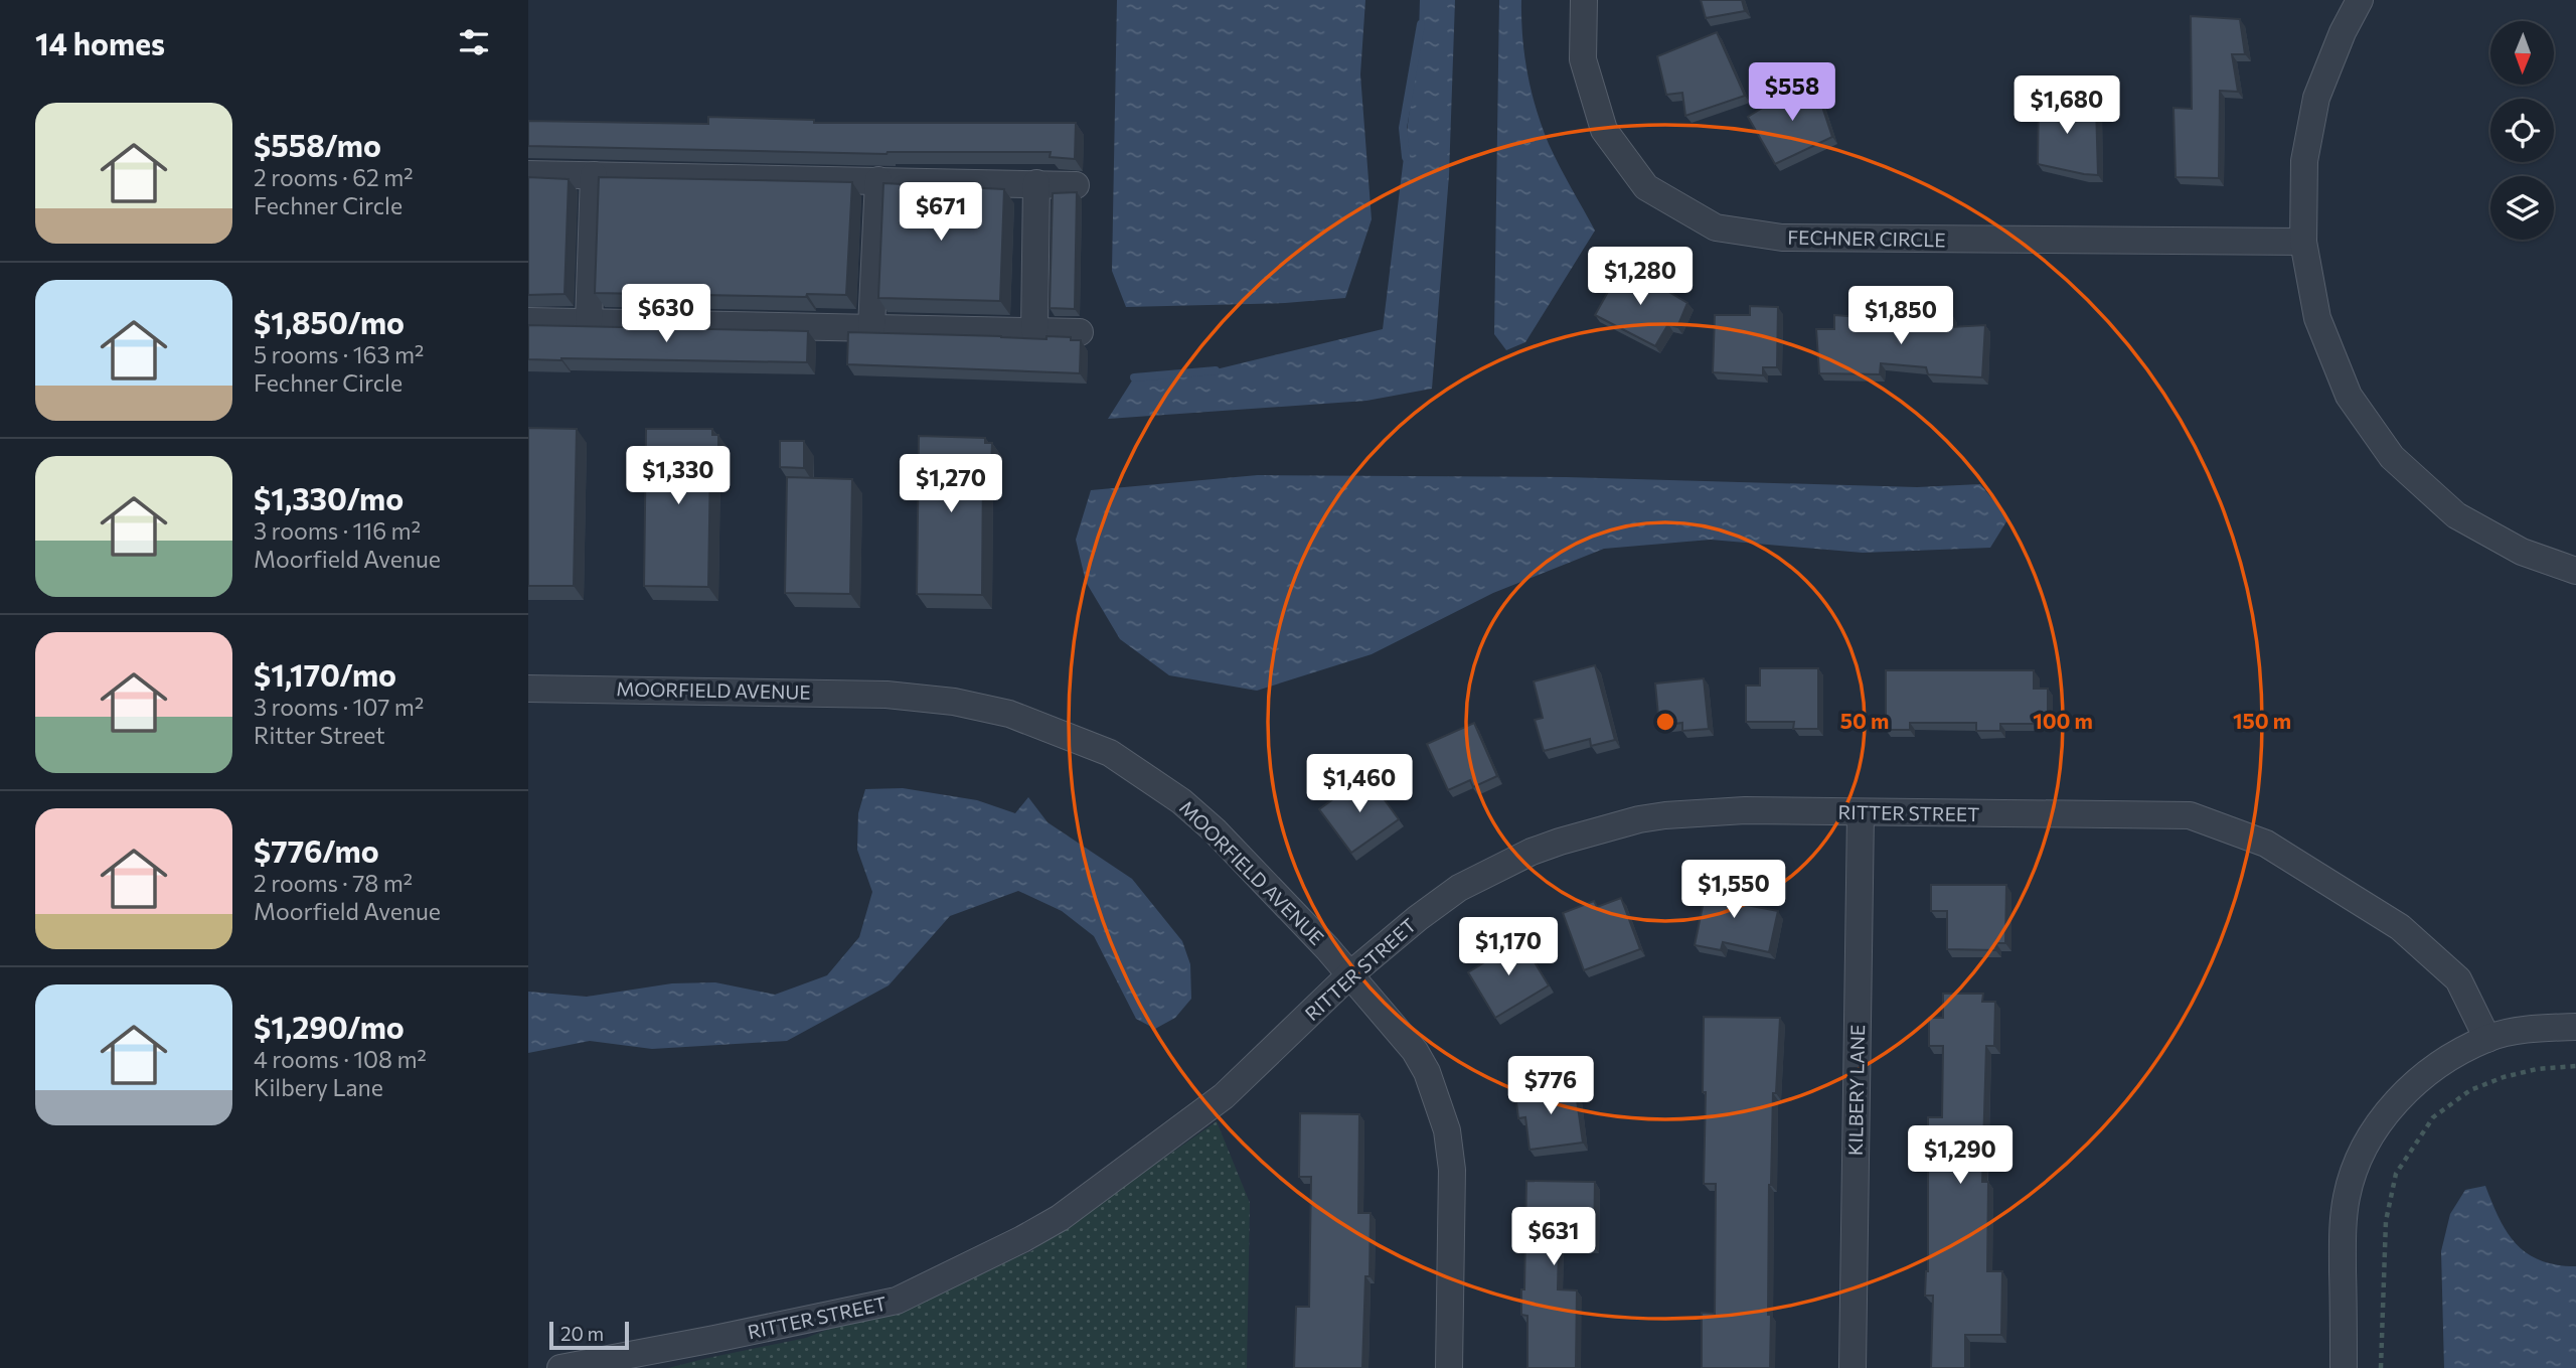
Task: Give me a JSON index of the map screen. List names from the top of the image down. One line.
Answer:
{"streets":{"street":["FECHNER CIRCLE","MOORFIELD AVENUE","RITTER STREET","KILBERY LANE"]},"crossings":[["MOORFIELD AVENUE","RITTER STREET"],["RITTER STREET","KILBERY LANE"]],"scale_bar":"20 m","north":"bottom","page":{"heading":"14 homes","price":["$558","$1,680","$671","$1,280","$630","$1,850","$1,330","$1,270","$1,460","$1,550","$1,170","$776","$1,290","$631"],"list":[{"name":"$558/mo","note":"2 rooms · 62 m² · Fechner Circle"},{"name":"$1,850/mo","note":"5 rooms · 163 m² · Fechner Circle"},{"name":"$1,330/mo","note":"3 rooms · 116 m² · Moorfield Avenue"},{"name":"$1,170/mo","note":"3 rooms · 107 m² · Ritter Street"},{"name":"$776/mo","note":"2 rooms · 78 m² · Moorfield Avenue"},{"name":"$1,290/mo","note":"4 rooms · 108 m² · Kilbery Lane"}],"scale":"20 m"},"rings":["50 m","100 m","150 m"]}
